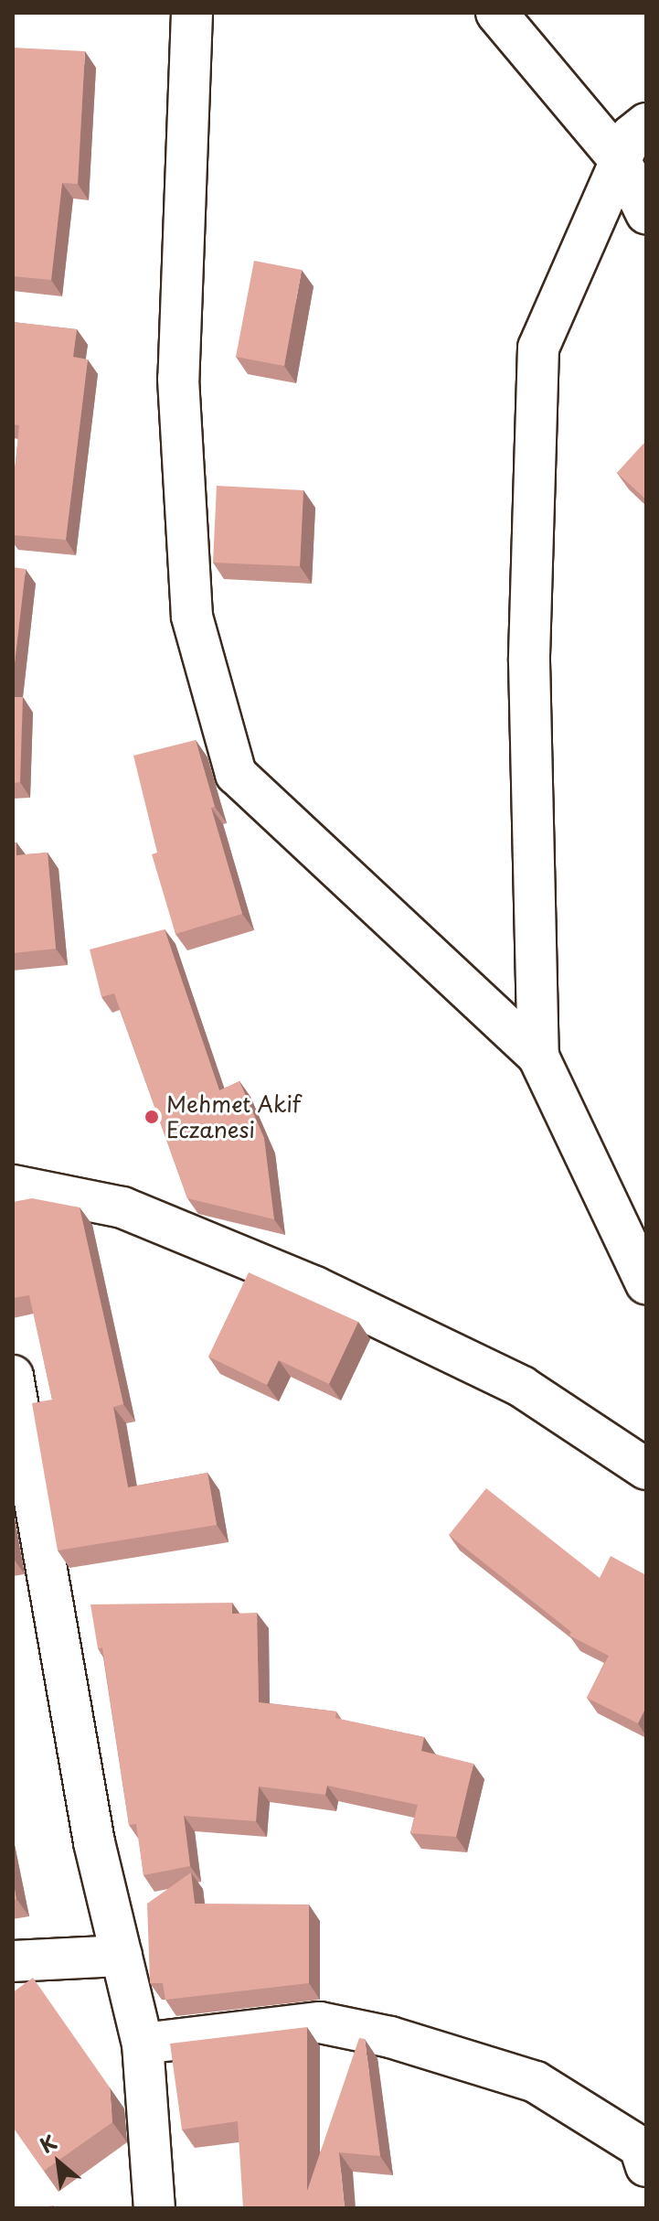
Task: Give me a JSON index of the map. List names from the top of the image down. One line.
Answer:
{"places":["Mehmet Akif Eczanesi"],"north":"top left"}
